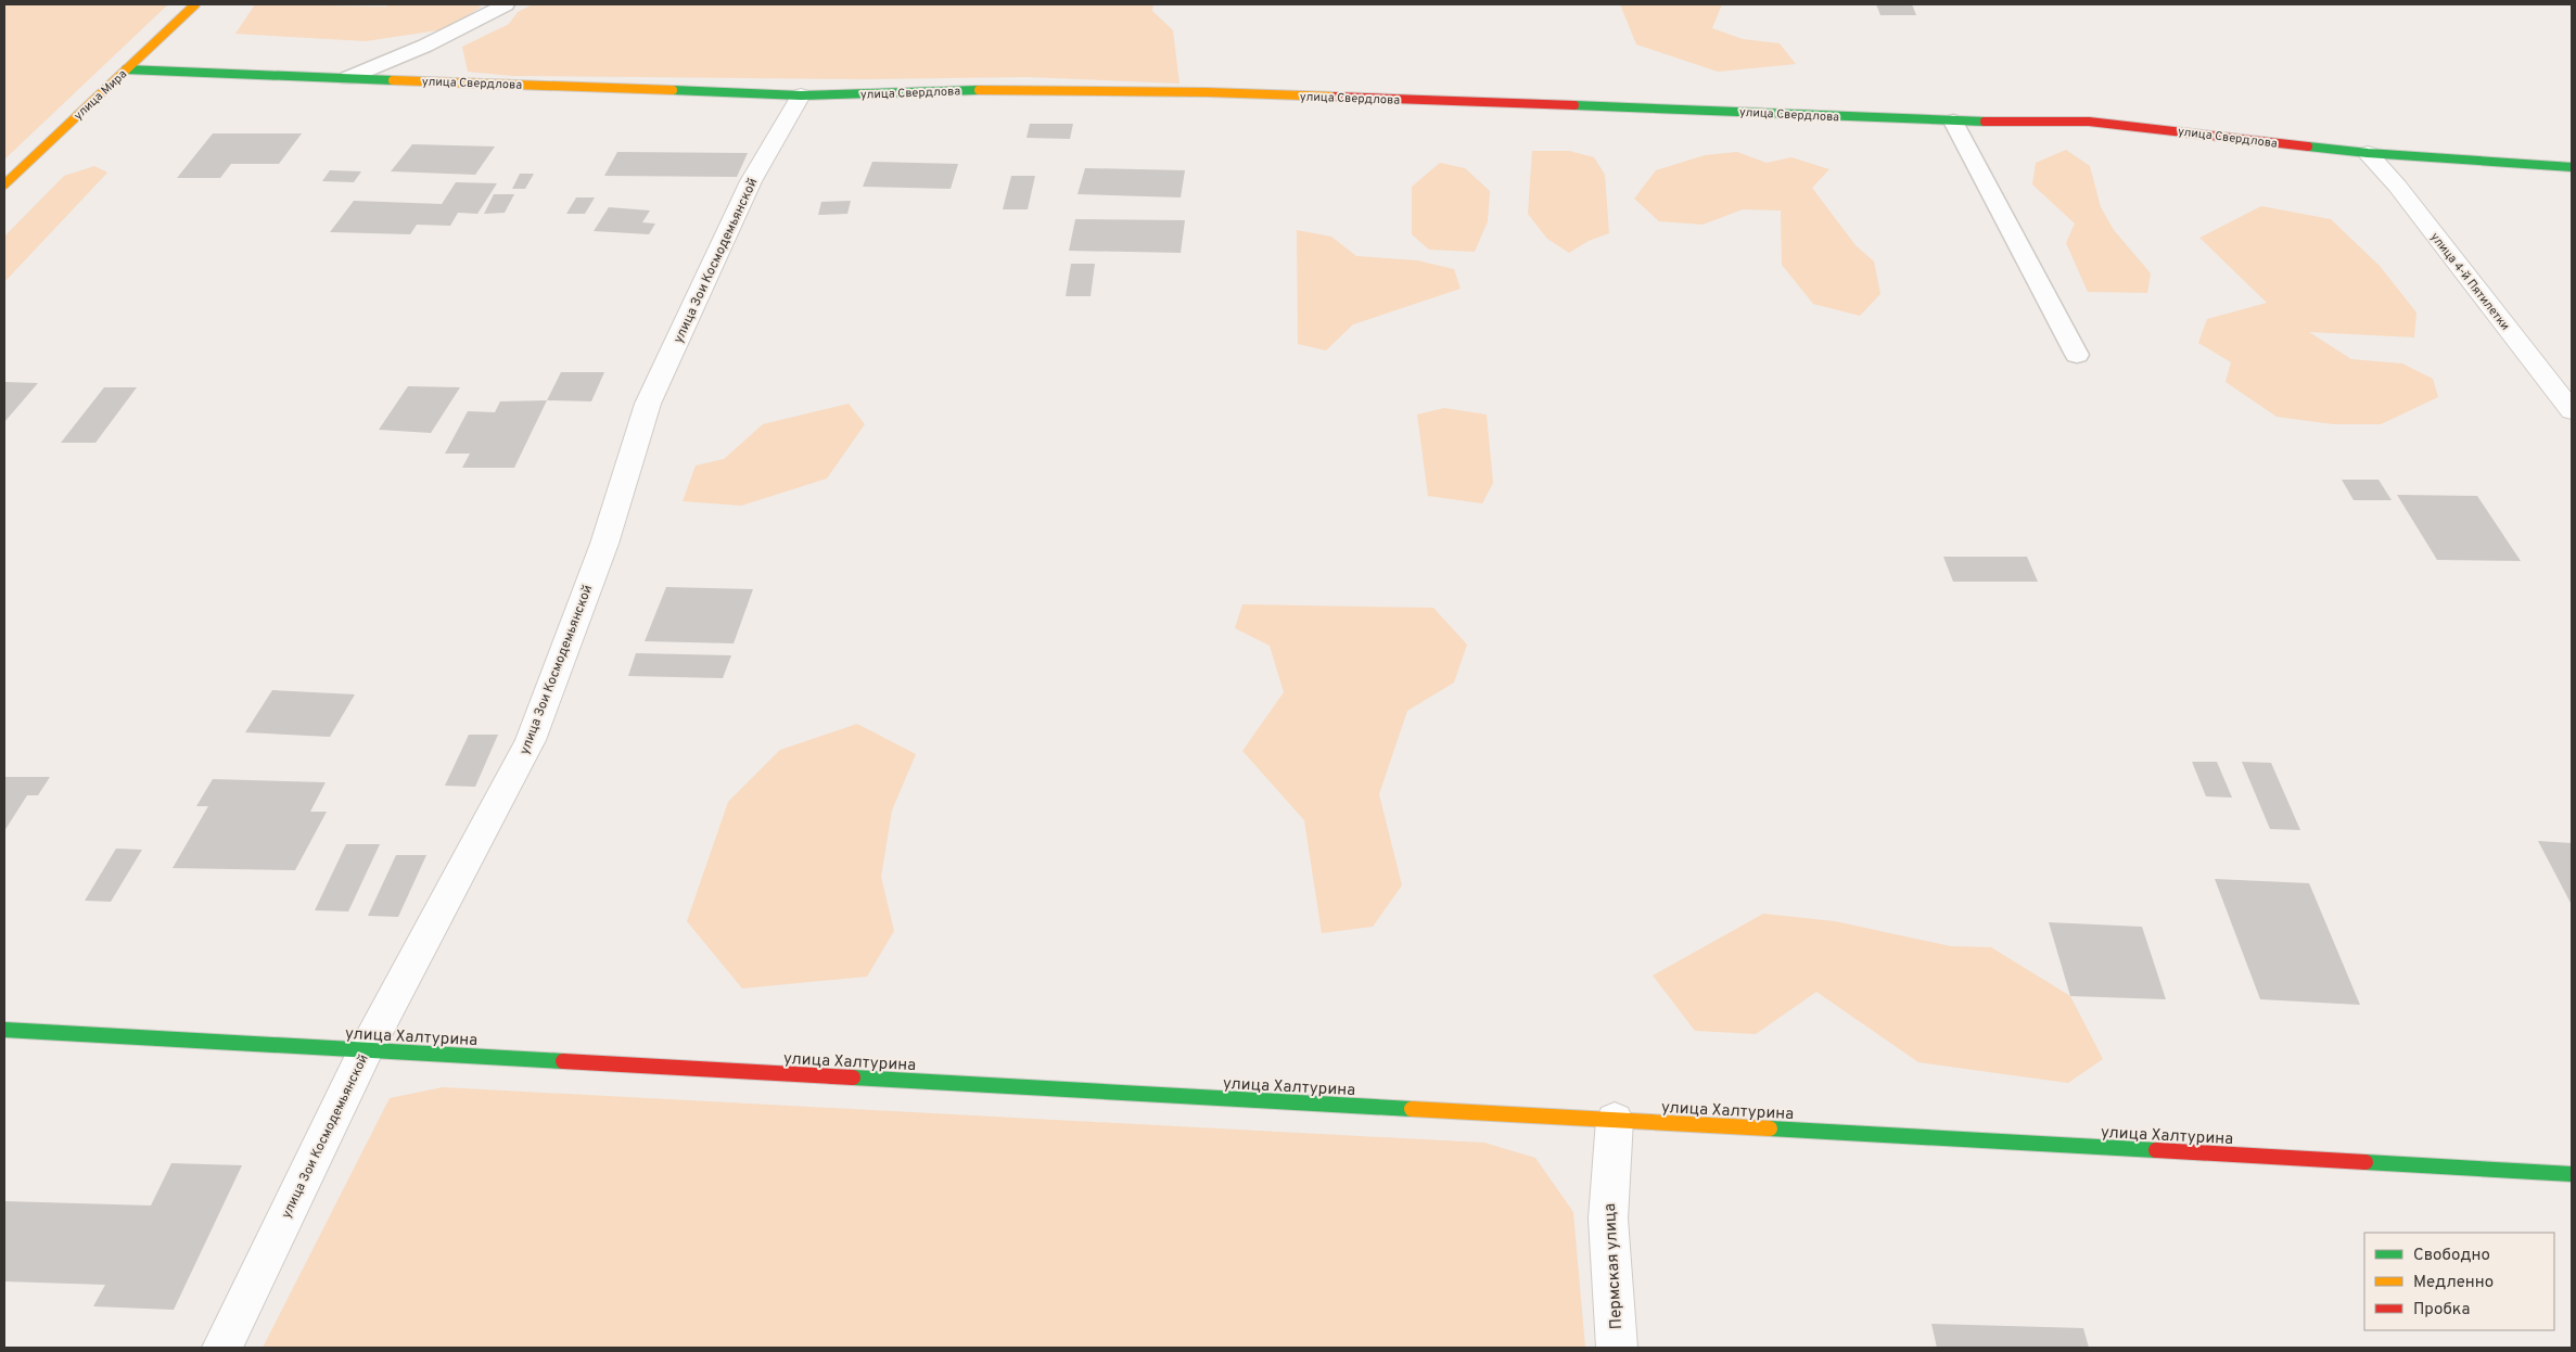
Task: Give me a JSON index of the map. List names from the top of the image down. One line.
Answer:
{"streets":{"main road":["улица Свердлова","улица Мира","улица Халтурина"],"street":["улица Зои Космодемьянской","улица 4-й Пятилетки","Пермская улица"]},"crossings":[["улица Свердлова","улица Мира"],["улица Свердлова","улица Зои Космодемьянской"],["улица Свердлова","улица 4-й Пятилетки"],["улица Зои Космодемьянской","улица Халтурина"],["улица Халтурина","Пермская улица"]],"legend":["Свободно","Медленно","Пробка"]}
